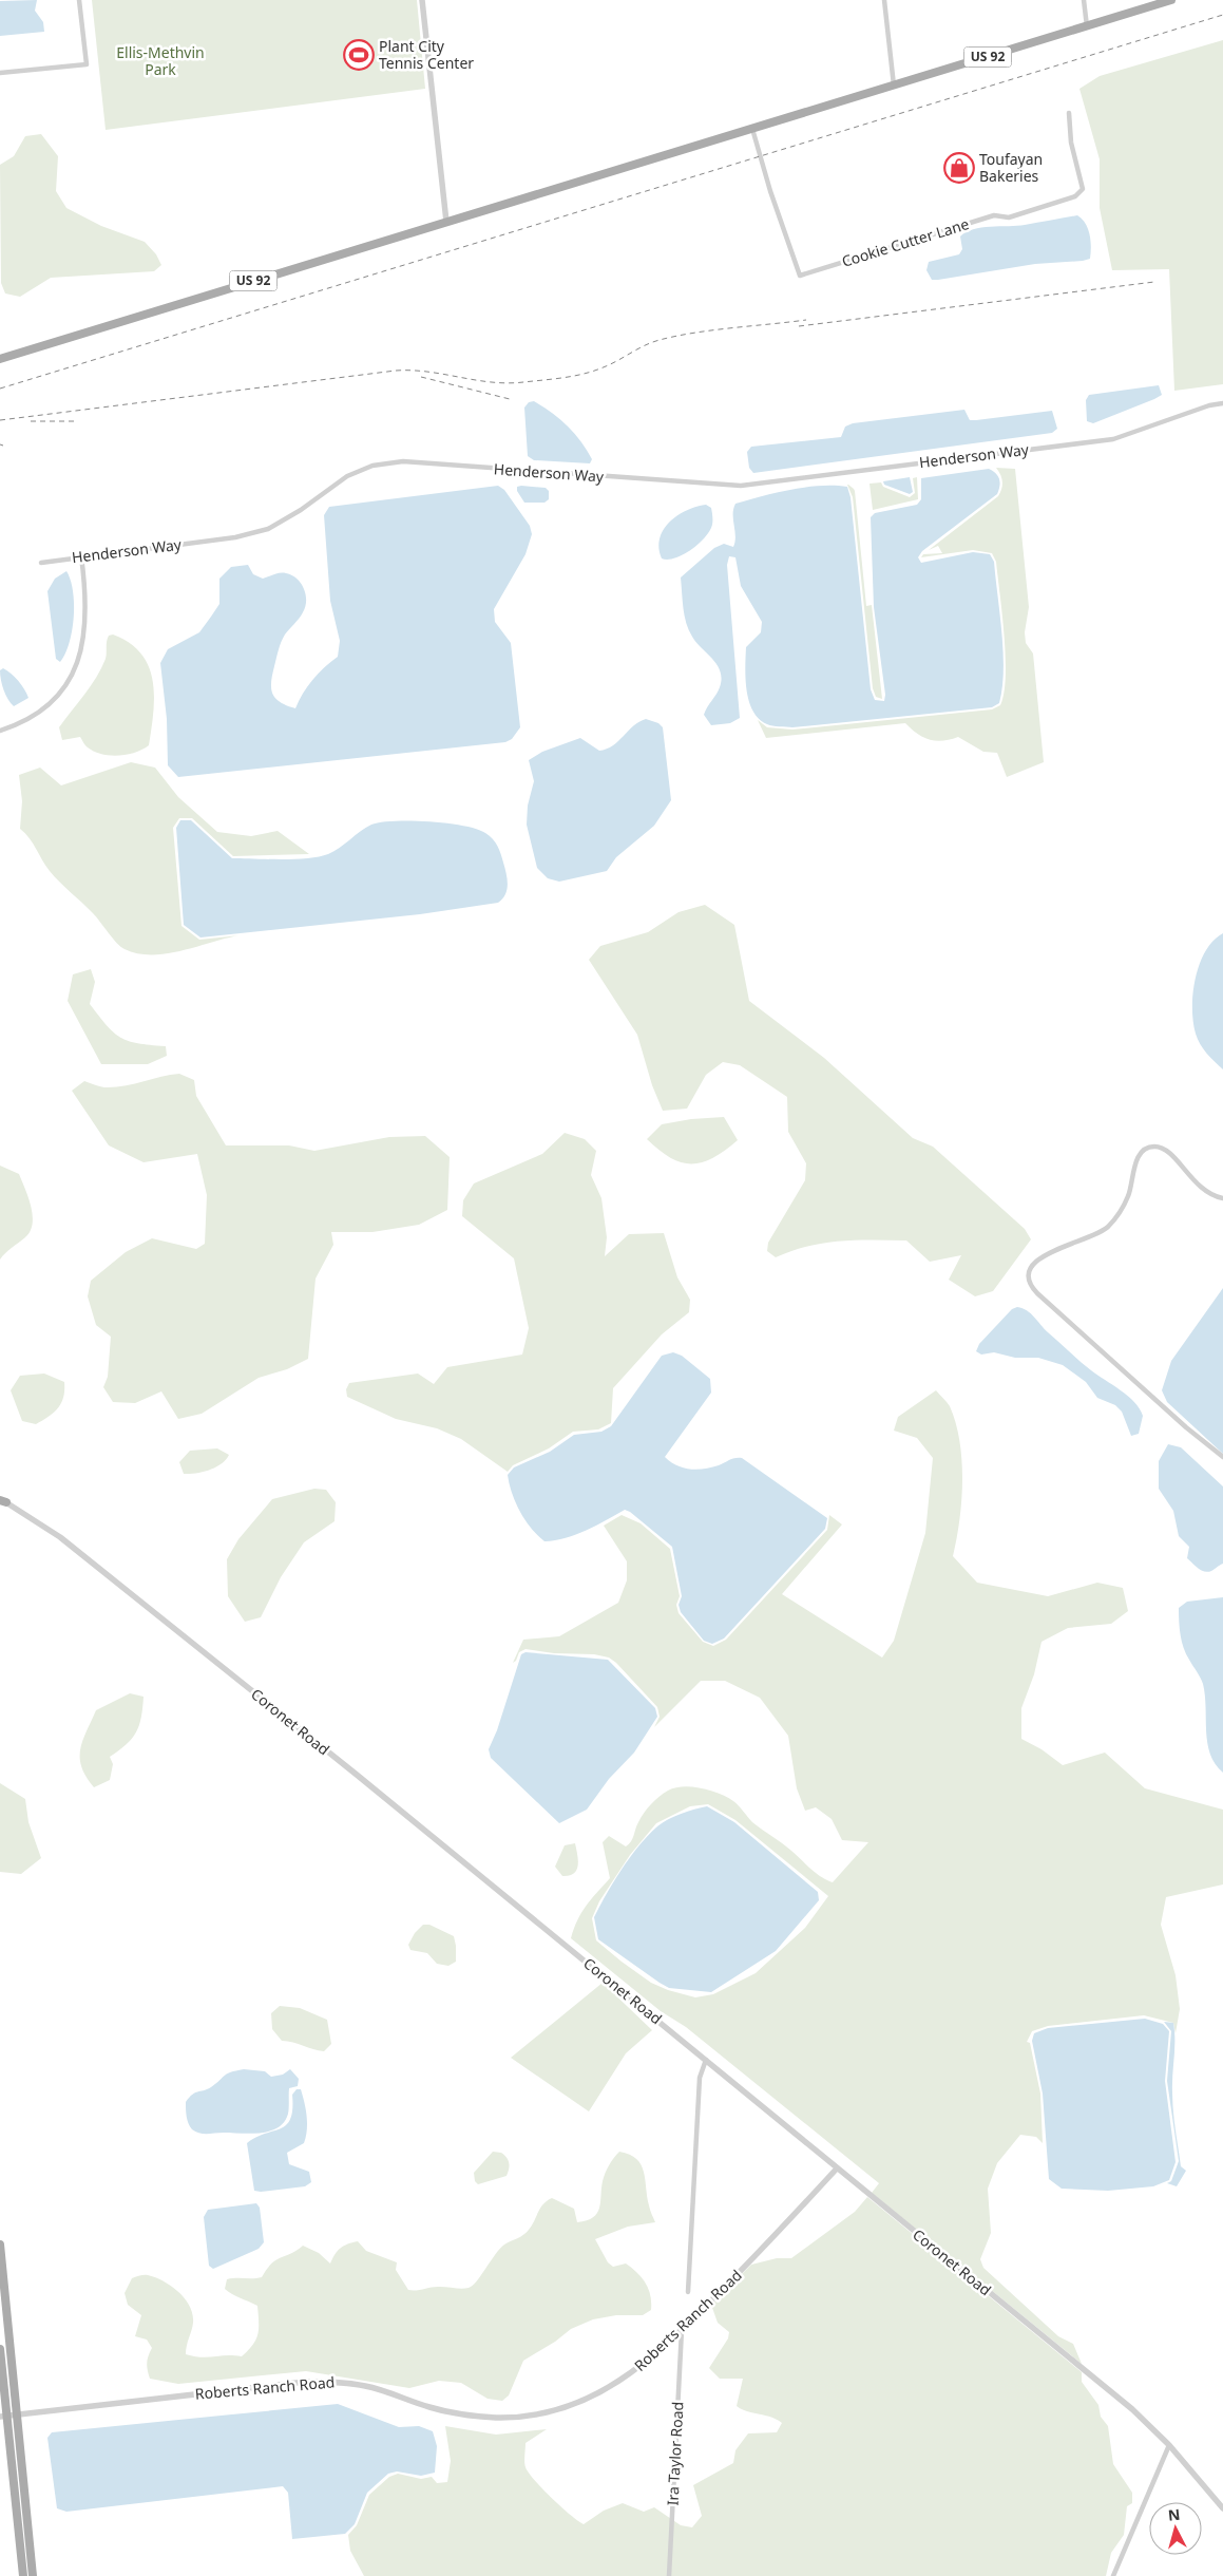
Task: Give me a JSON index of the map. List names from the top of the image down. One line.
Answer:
{"streets":{"main road":["US 92"],"street":["Cookie Cutter Lane","Henderson Way","Coronet Road","Roberts Ranch Road","Ira Taylor Road"]},"crossings":[["US 92","Cookie Cutter Lane"],["Coronet Road","Roberts Ranch Road"],["Roberts Ranch Road","Ira Taylor Road"]],"parks":["Ellis-Methvin Park"],"places":{"sports":["Plant City Tennis Center"],"shop":["Toufayan Bakeries"]},"north":"top"}
